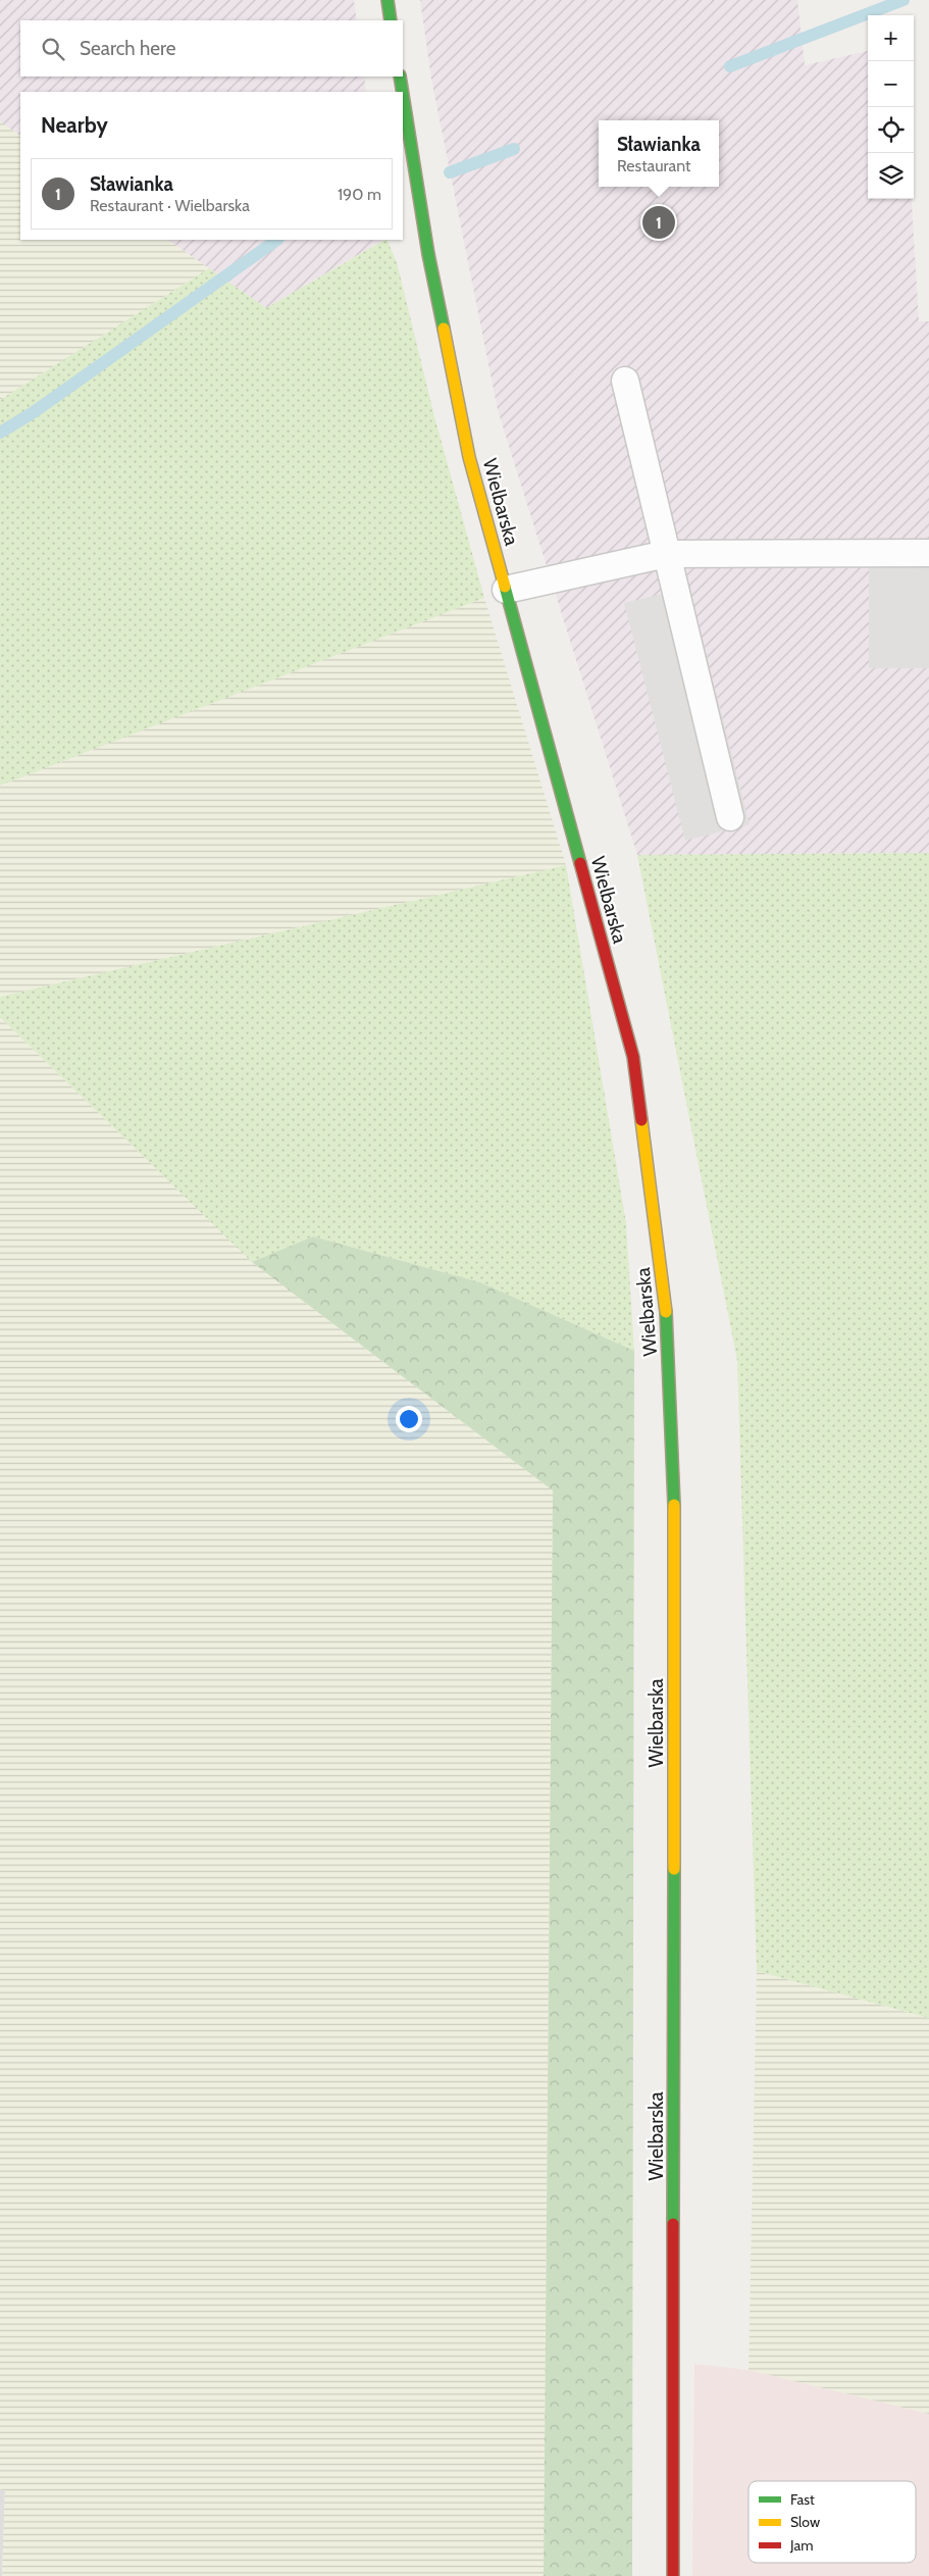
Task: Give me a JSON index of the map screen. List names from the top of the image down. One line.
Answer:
{"streets":{"main road":["Wielbarska"]},"legend":["Fast","Slow","Jam"],"page":{"map_buttons":["+","−"],"search":"Search here","heading":"Nearby","popup":["Sławianka","Restaurant"],"list":[{"mark":"1","name":"Sławianka","note":"Restaurant · Wielbarska","value":"190 m"}],"pins":"1"}}
